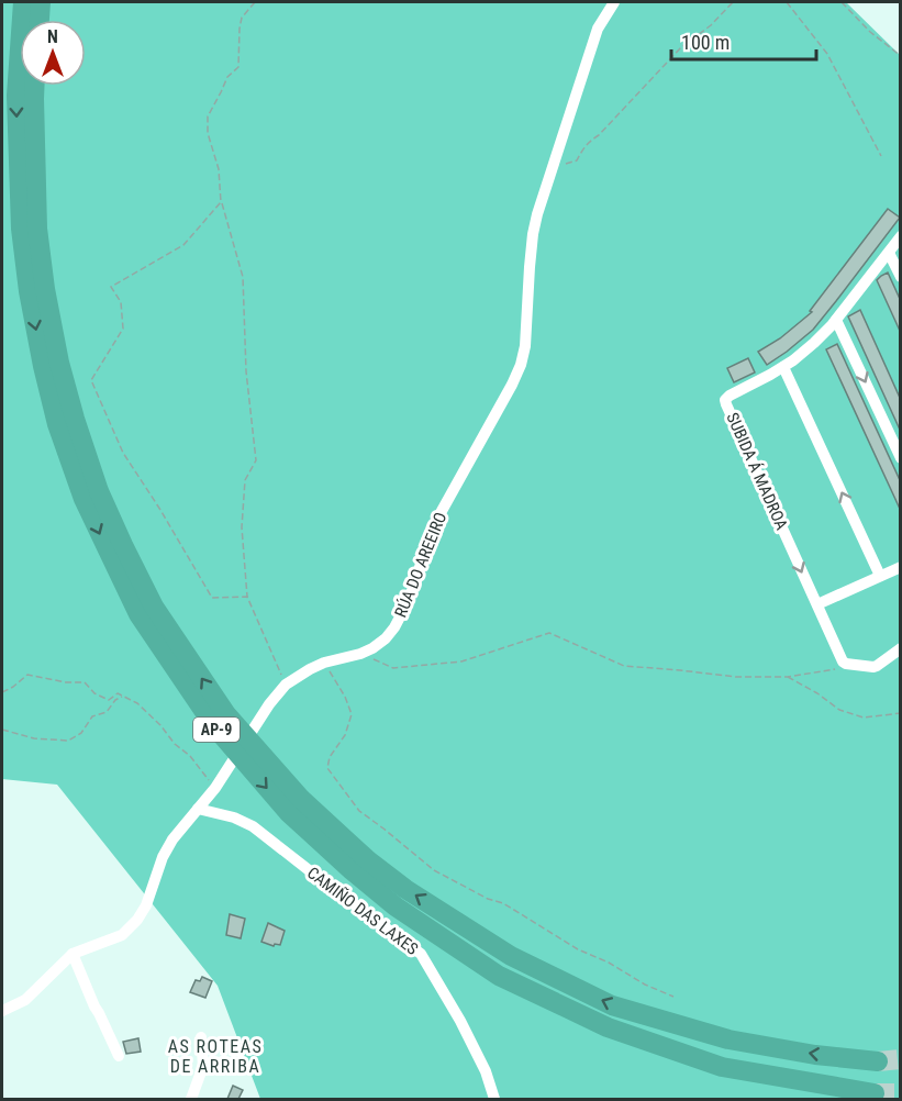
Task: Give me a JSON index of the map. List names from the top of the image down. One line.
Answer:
{"streets":{"highway":["AP-9"],"street":["SUBIDA Á MADROA","RÚA DO AREEIRO","CAMIÑO DAS LAXES"]},"crossings":[["RÚA DO AREEIRO","CAMIÑO DAS LAXES"]],"districts":["AS ROTEAS DE ARRIBA"],"scale_bar":"100 m","north":"top"}
